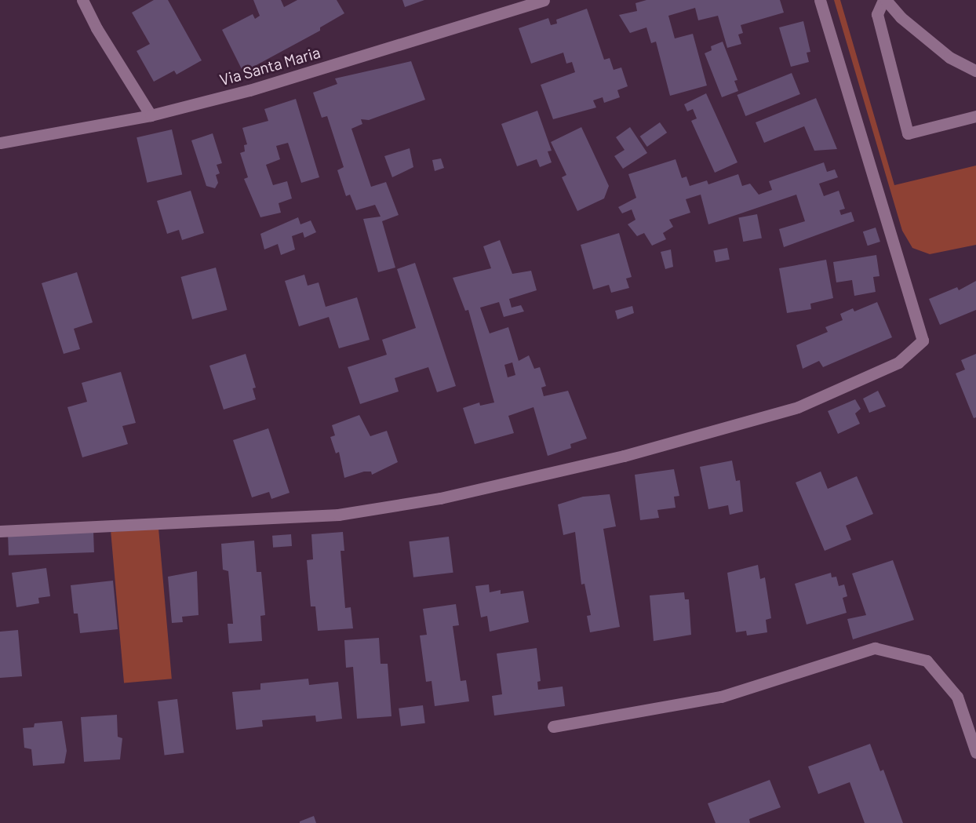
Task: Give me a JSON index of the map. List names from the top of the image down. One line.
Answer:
{"streets":{"street":["Via Santa Maria"]}}
